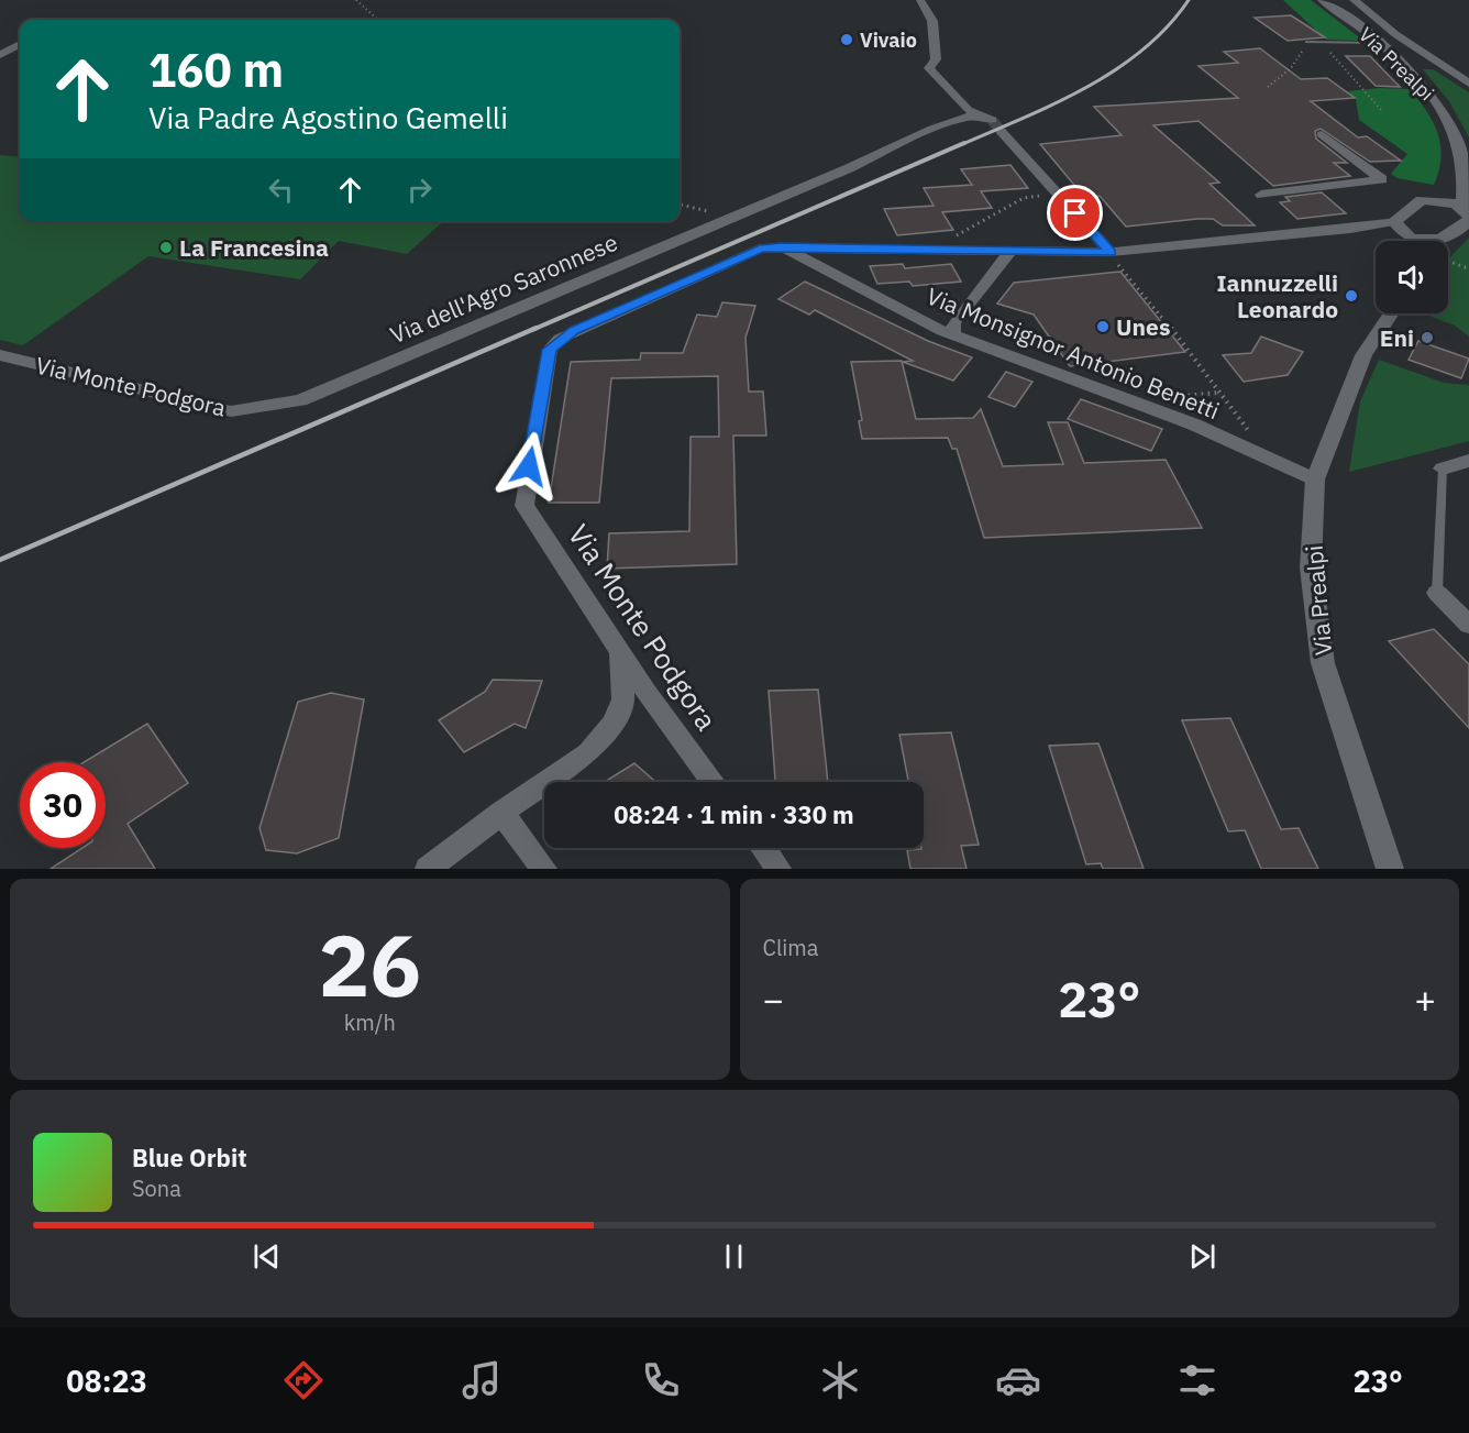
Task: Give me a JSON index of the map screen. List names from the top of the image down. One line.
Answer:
{"streets":{"street":["Via Prealpi","Via dell'Agro Saronnese","Via Monsignor Antonio Benetti","Via Monte Podgora"]},"crossings":[["Via Prealpi","Via Monsignor Antonio Benetti"],["Via dell'Agro Saronnese","Via Monte Podgora"],["Via Monsignor Antonio Benetti","Via Monte Podgora"]],"places":["Vivaio","La Francesina","Iannuzzelli Leonardo","Unes","Eni"],"page":{"turn":["160 m","Via Padre Agostino Gemelli"],"limit":"30","trip":"08:24 · 1 min · 330 m","tile":[["26","km/h"],"Clima"],"heat":["−","23°","+"],"song":["Blue Orbit","Sona"],"tabs":["08:23","23°"]}}
